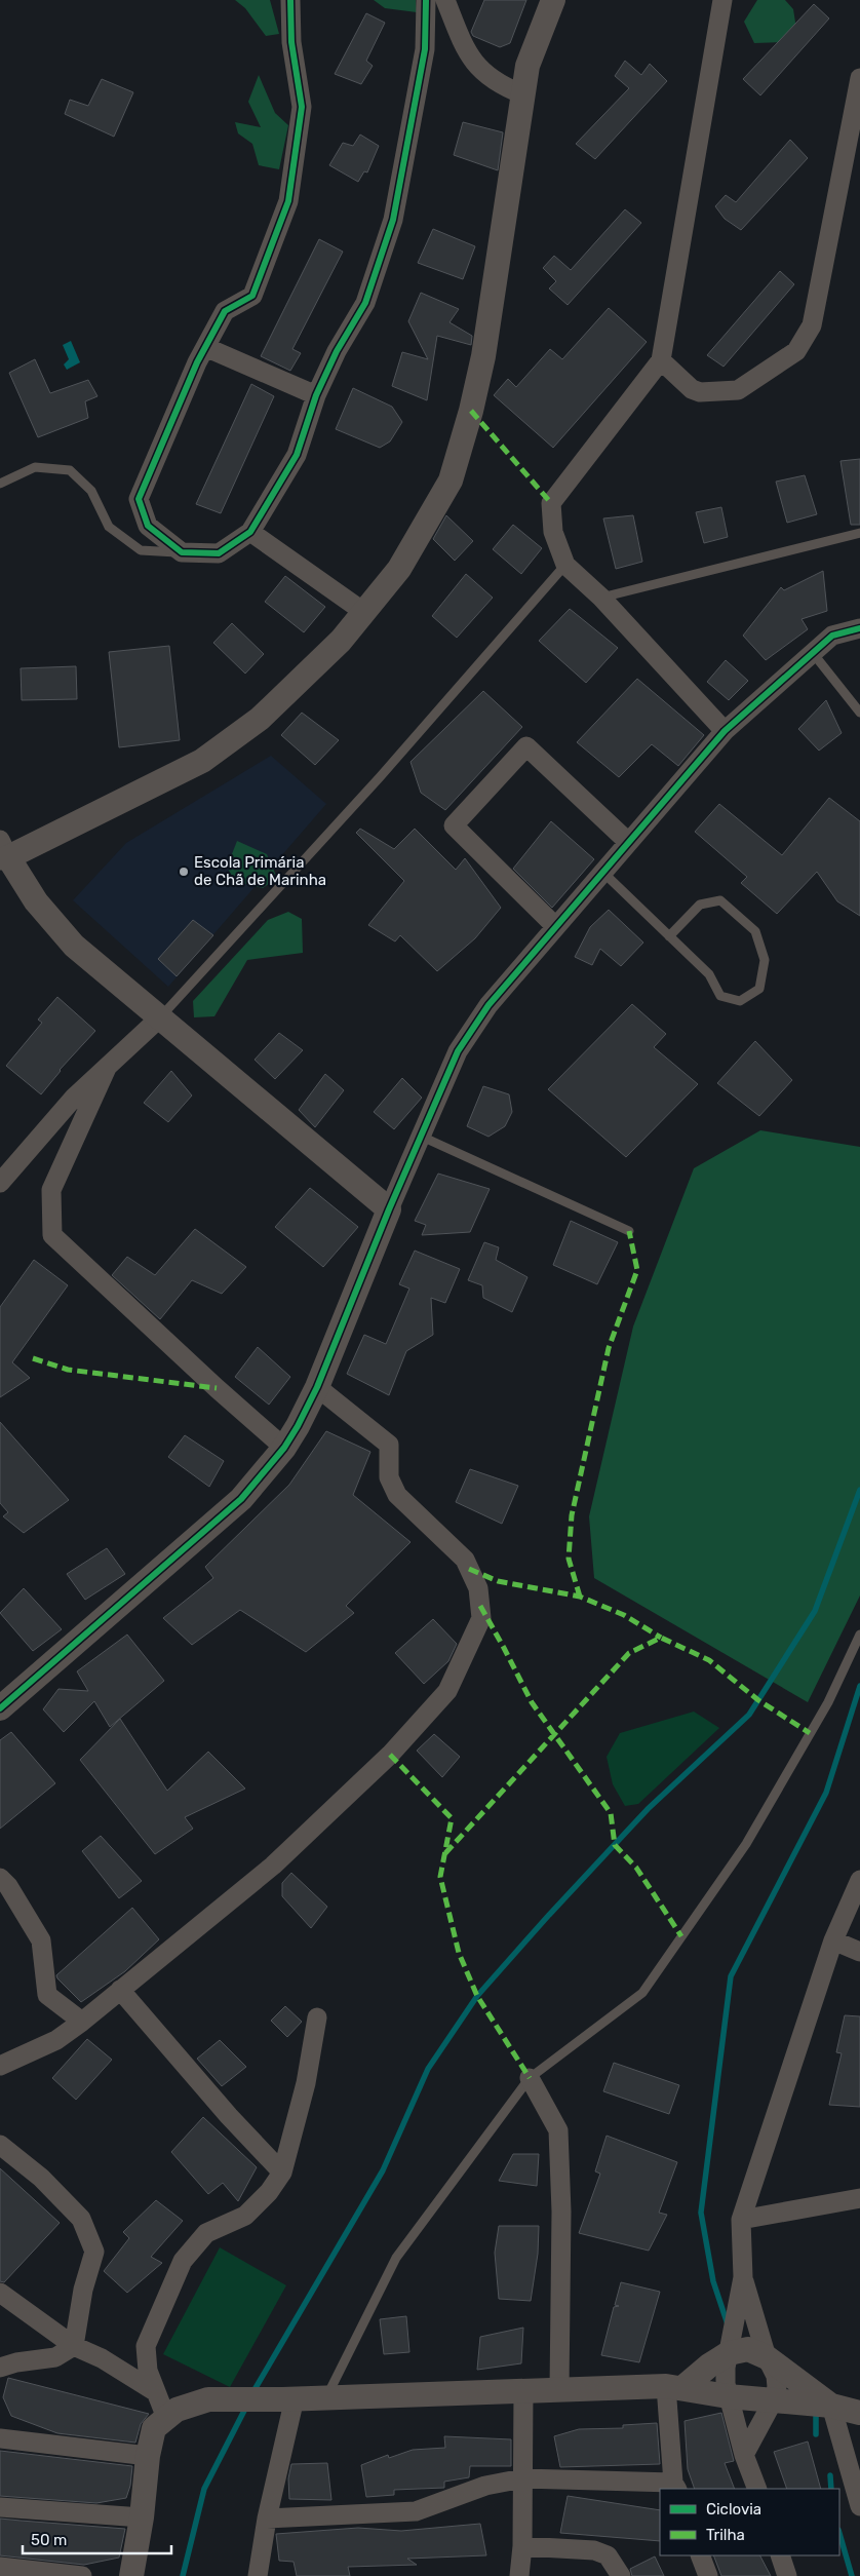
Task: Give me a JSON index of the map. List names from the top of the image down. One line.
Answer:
{"places":["Escola Primária de Chã de Marinha"],"legend":["Ciclovia","Trilha"],"scale_bar":"50 m"}
